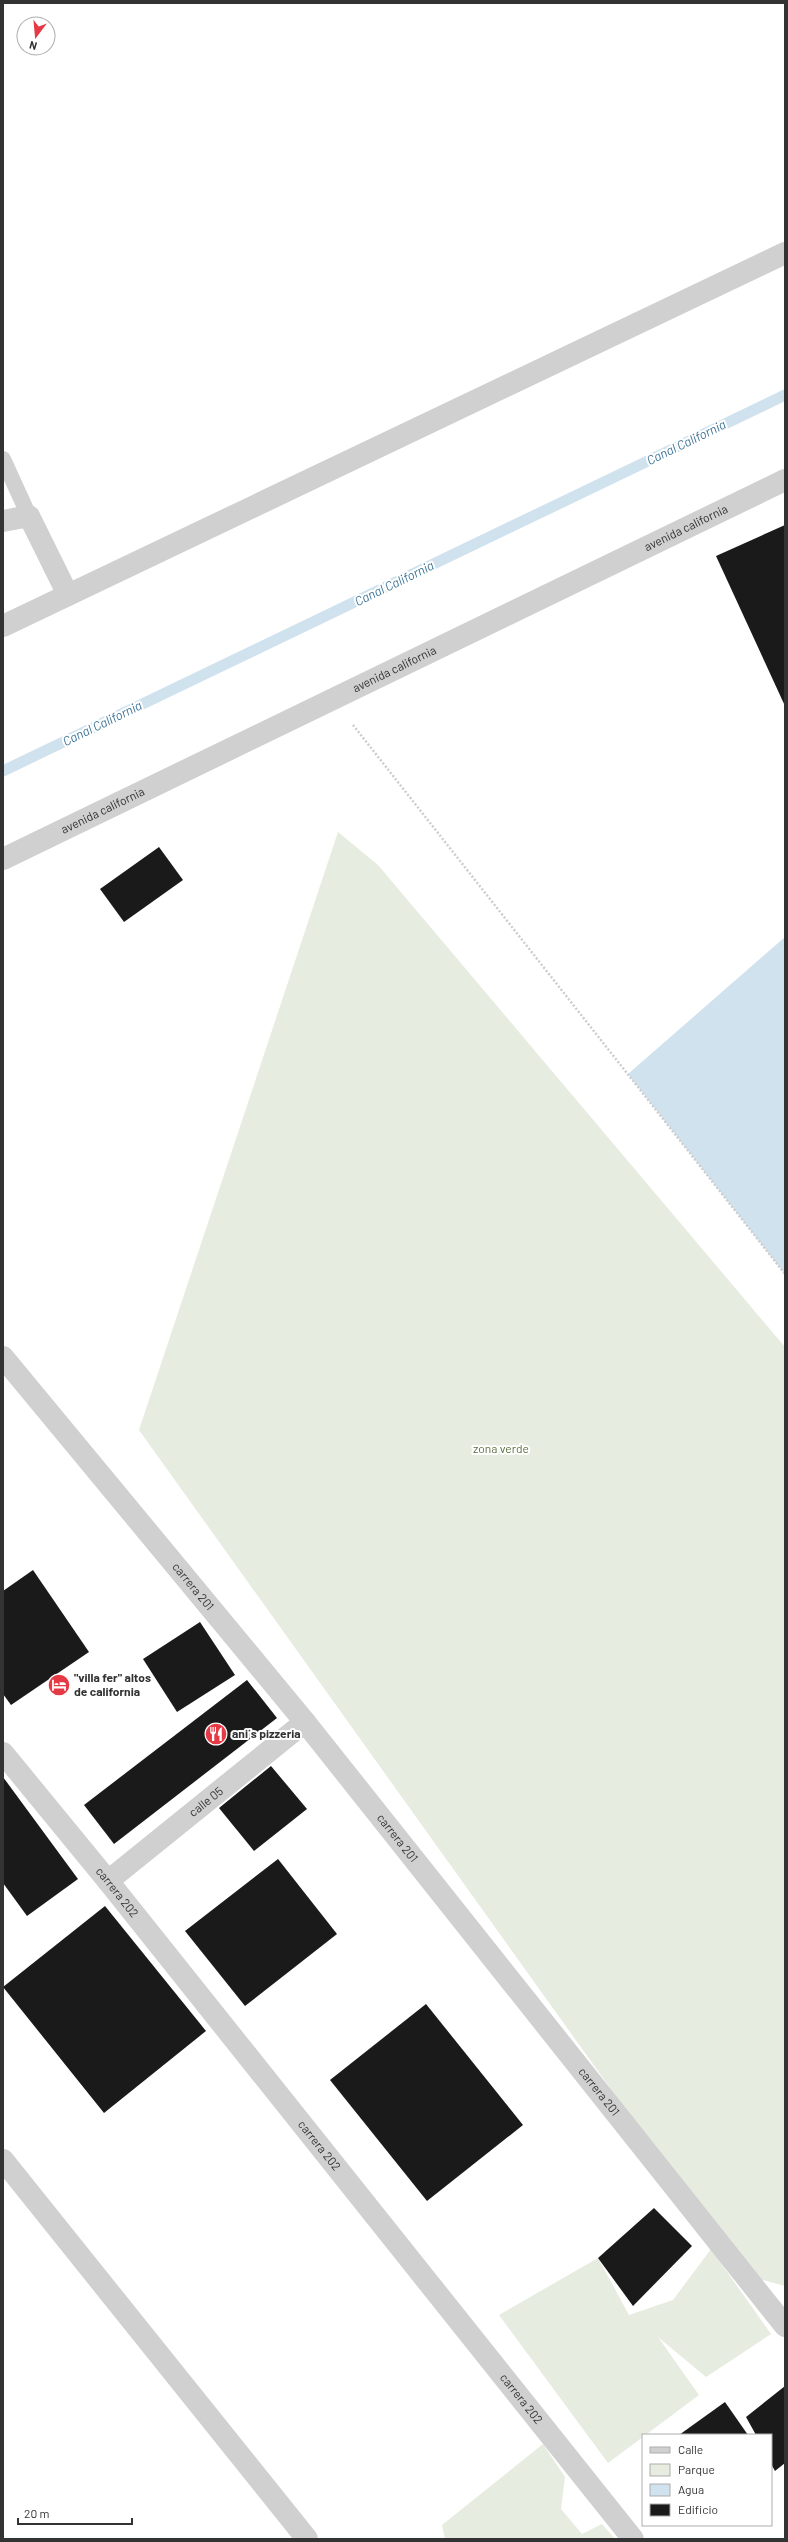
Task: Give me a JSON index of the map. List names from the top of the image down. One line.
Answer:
{"streets":{"street":["avenida california","carrera 201","calle 05","carrera 202"]},"crossings":[["carrera 201","calle 05"],["calle 05","carrera 202"]],"water":["Canal California"],"parks":["zona verde"],"places":{"hotel":["\"villa fer\" altos de california"],"restaurant":["ani´s pizzeria"]},"legend":["Calle","Parque","Agua","Edificio"],"scale_bar":"20 m","north":"bottom"}
